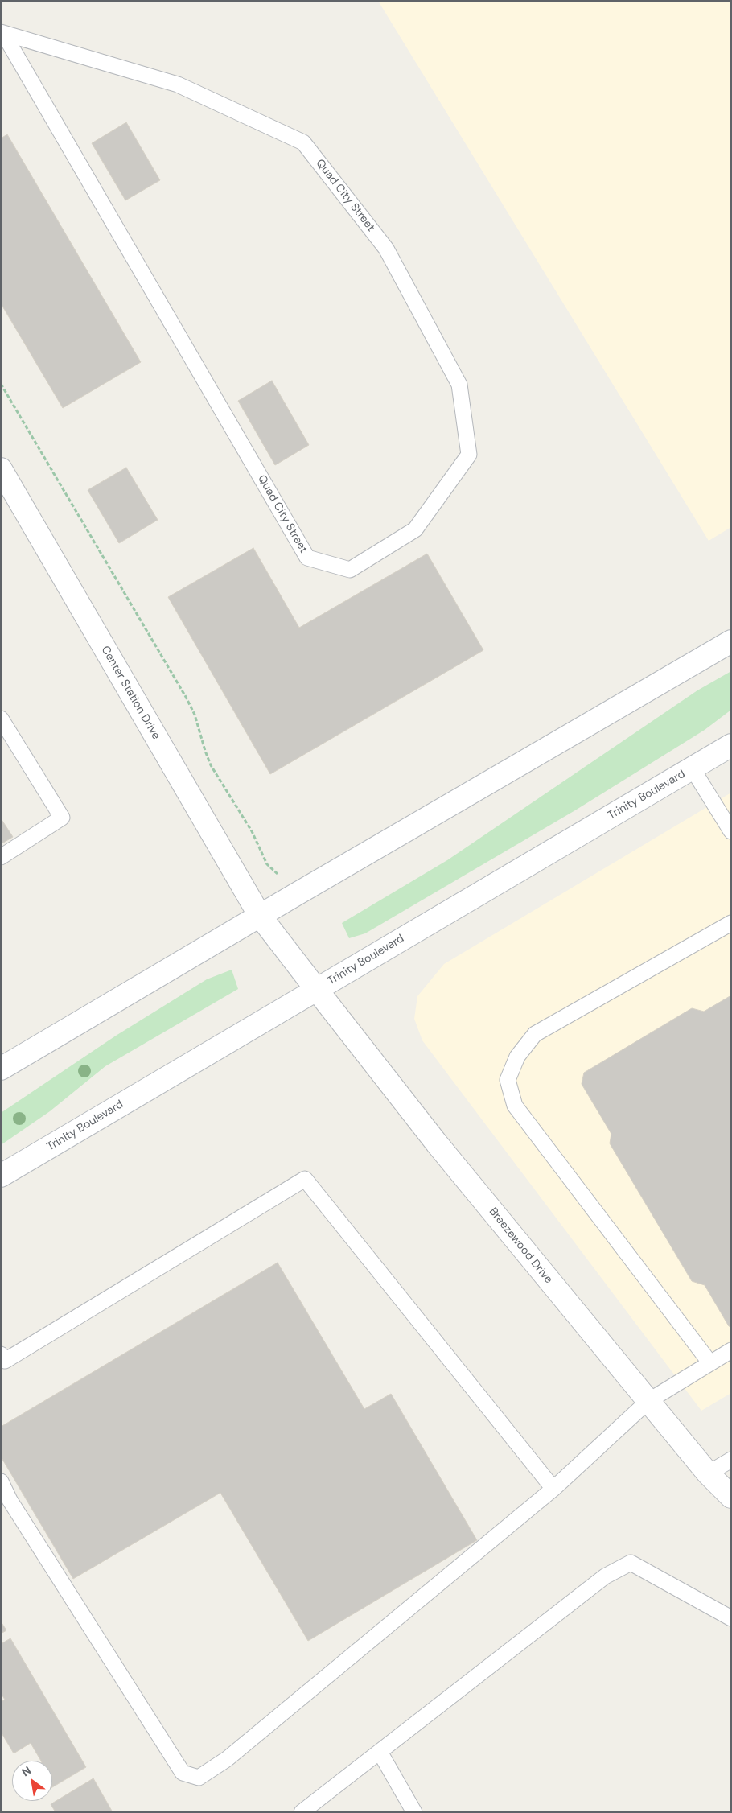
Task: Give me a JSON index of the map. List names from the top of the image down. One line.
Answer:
{"streets":{"main road":["Center Station Drive","Trinity Boulevard","Breezewood Drive"],"lane":["Quad City Street"]},"crossings":[["Center Station Drive","Trinity Boulevard"],["Center Station Drive","Breezewood Drive"],["Trinity Boulevard","Breezewood Drive"]],"north":"top left"}
